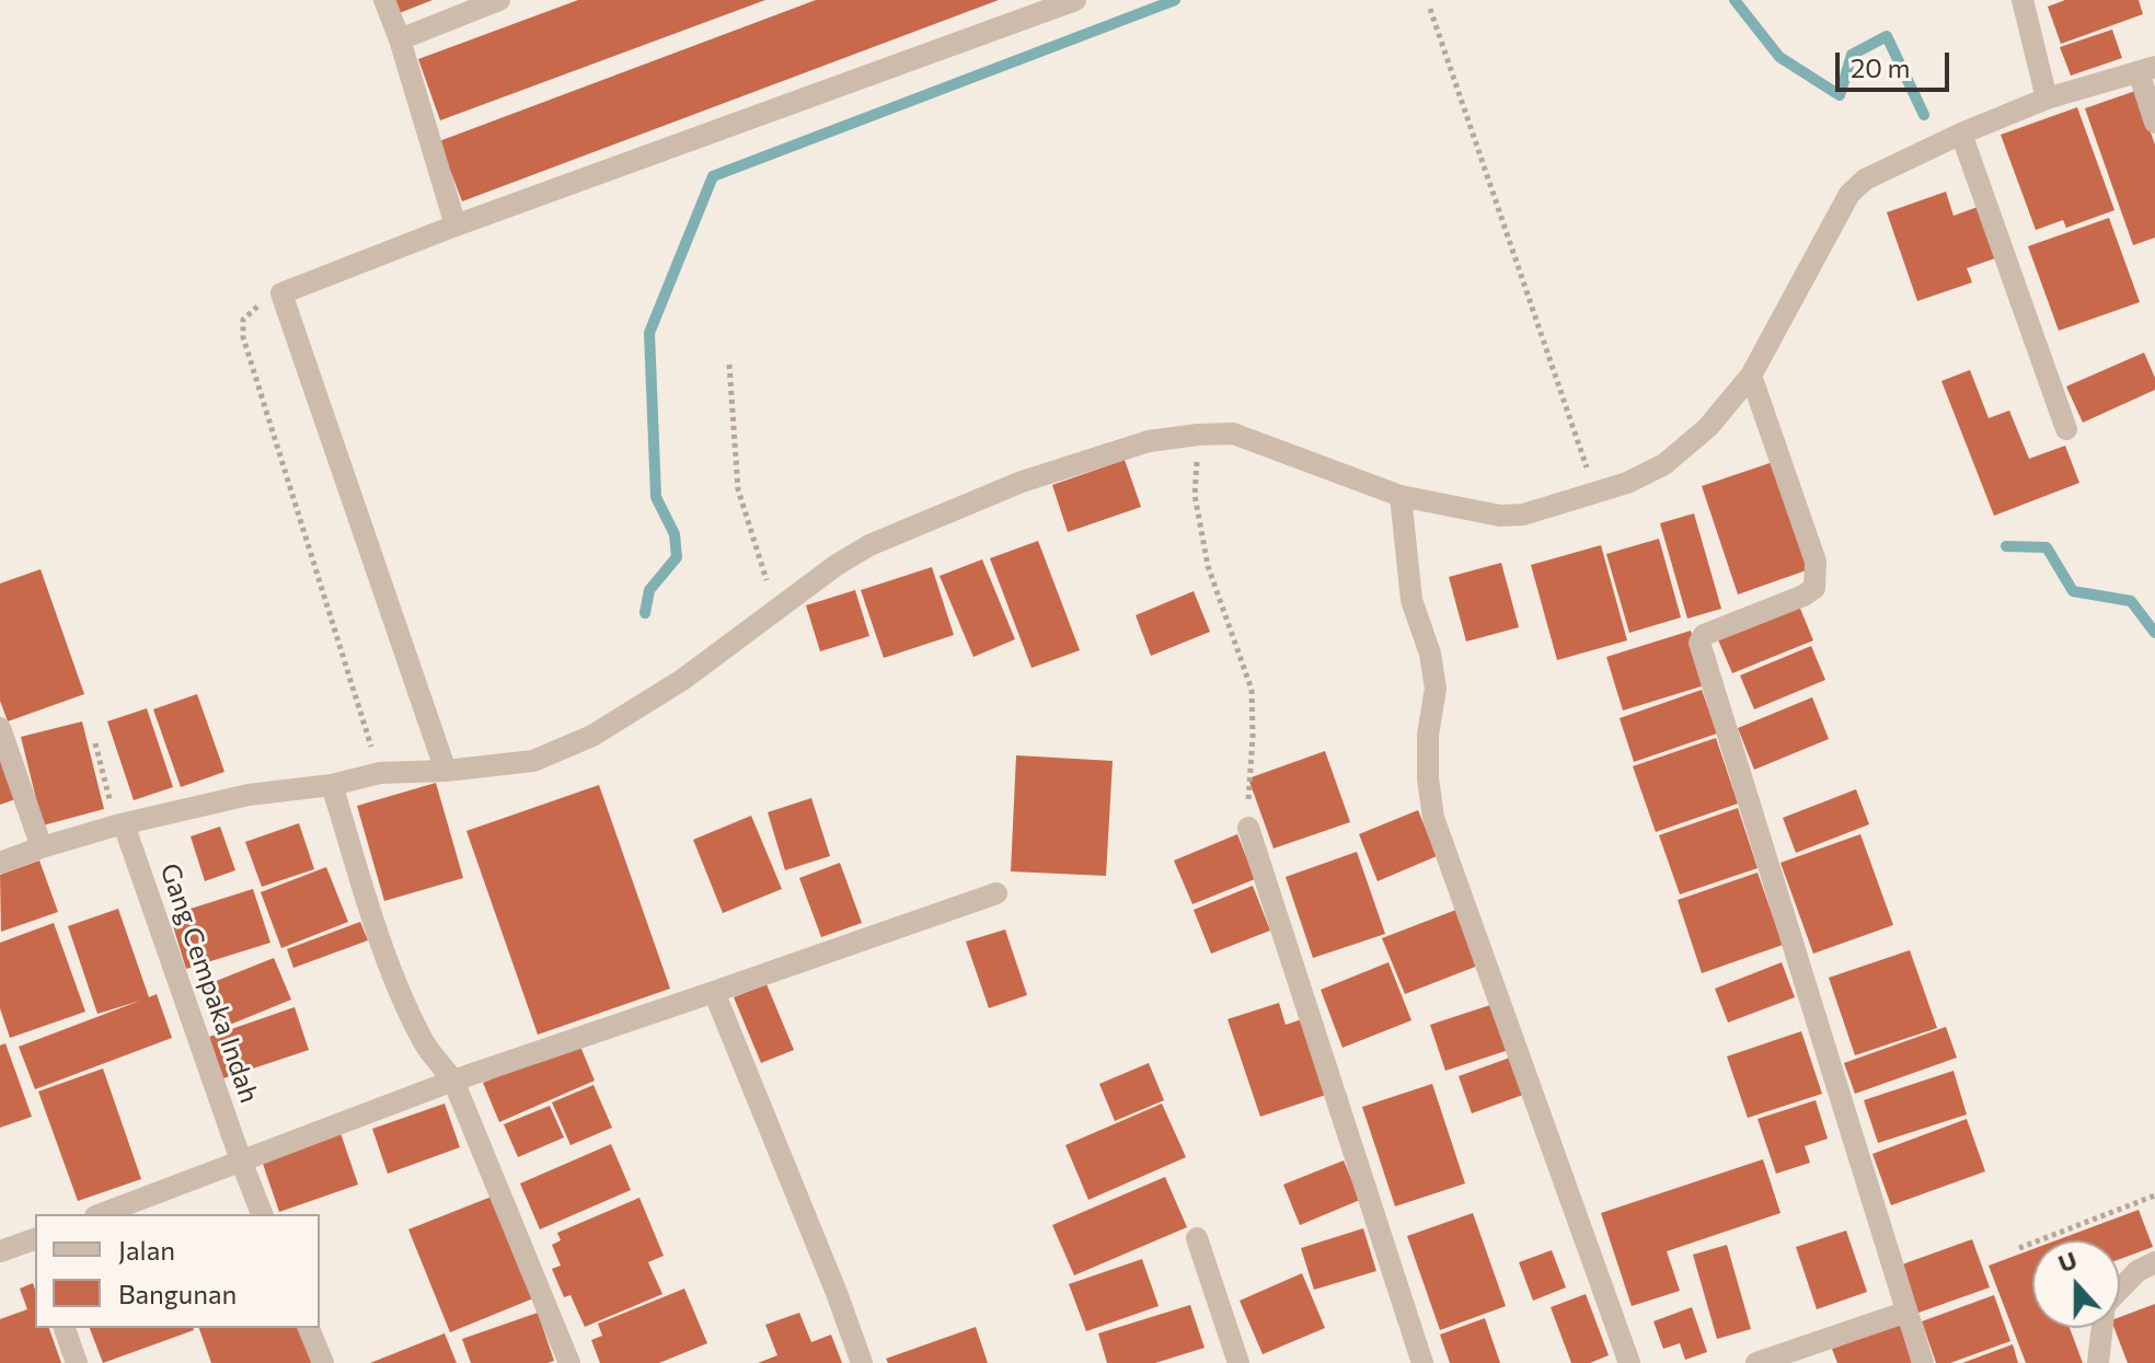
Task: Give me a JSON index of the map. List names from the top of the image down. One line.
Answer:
{"streets":{"street":["Gang Cempaka Indah"]},"legend":["Jalan","Bangunan"],"scale_bar":"20 m","north":"top"}
